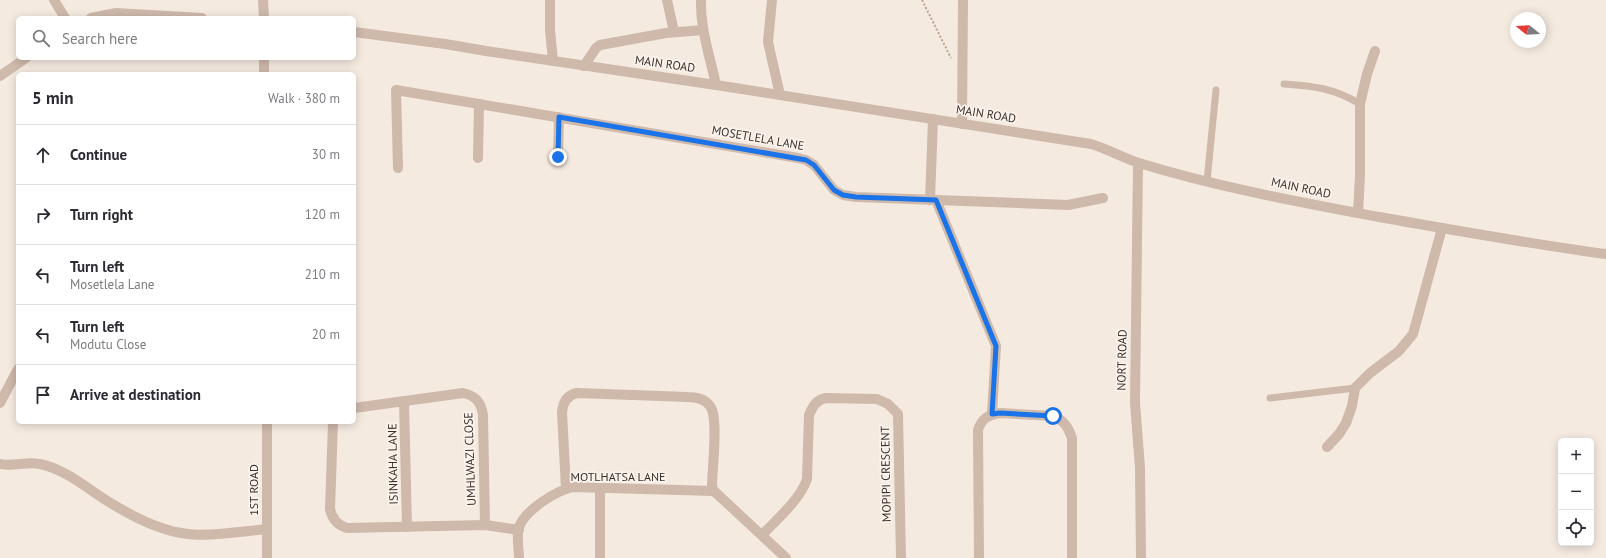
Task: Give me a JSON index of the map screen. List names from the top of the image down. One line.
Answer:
{"streets":{"street":["MAIN ROAD","MOSETLELA LANE","NORT ROAD","UMHLWAZI CLOSE","ISINKAHA LANE","MOPIPI CRESCENT","MOTLHATSA LANE","1ST ROAD"]},"crossings":[["MAIN ROAD","NORT ROAD"],["UMHLWAZI CLOSE","ISINKAHA LANE"]],"north":"left","page":{"search":"Search here","heading":["5 min","Walk · 380 m"],"list":[["Continue","30 m"],["Turn right","120 m"],["Turn left","Mosetlela Lane","210 m"],["Turn left","Modutu Close","20 m"],"Arrive at destination"],"map_buttons":["+","−"]}}
